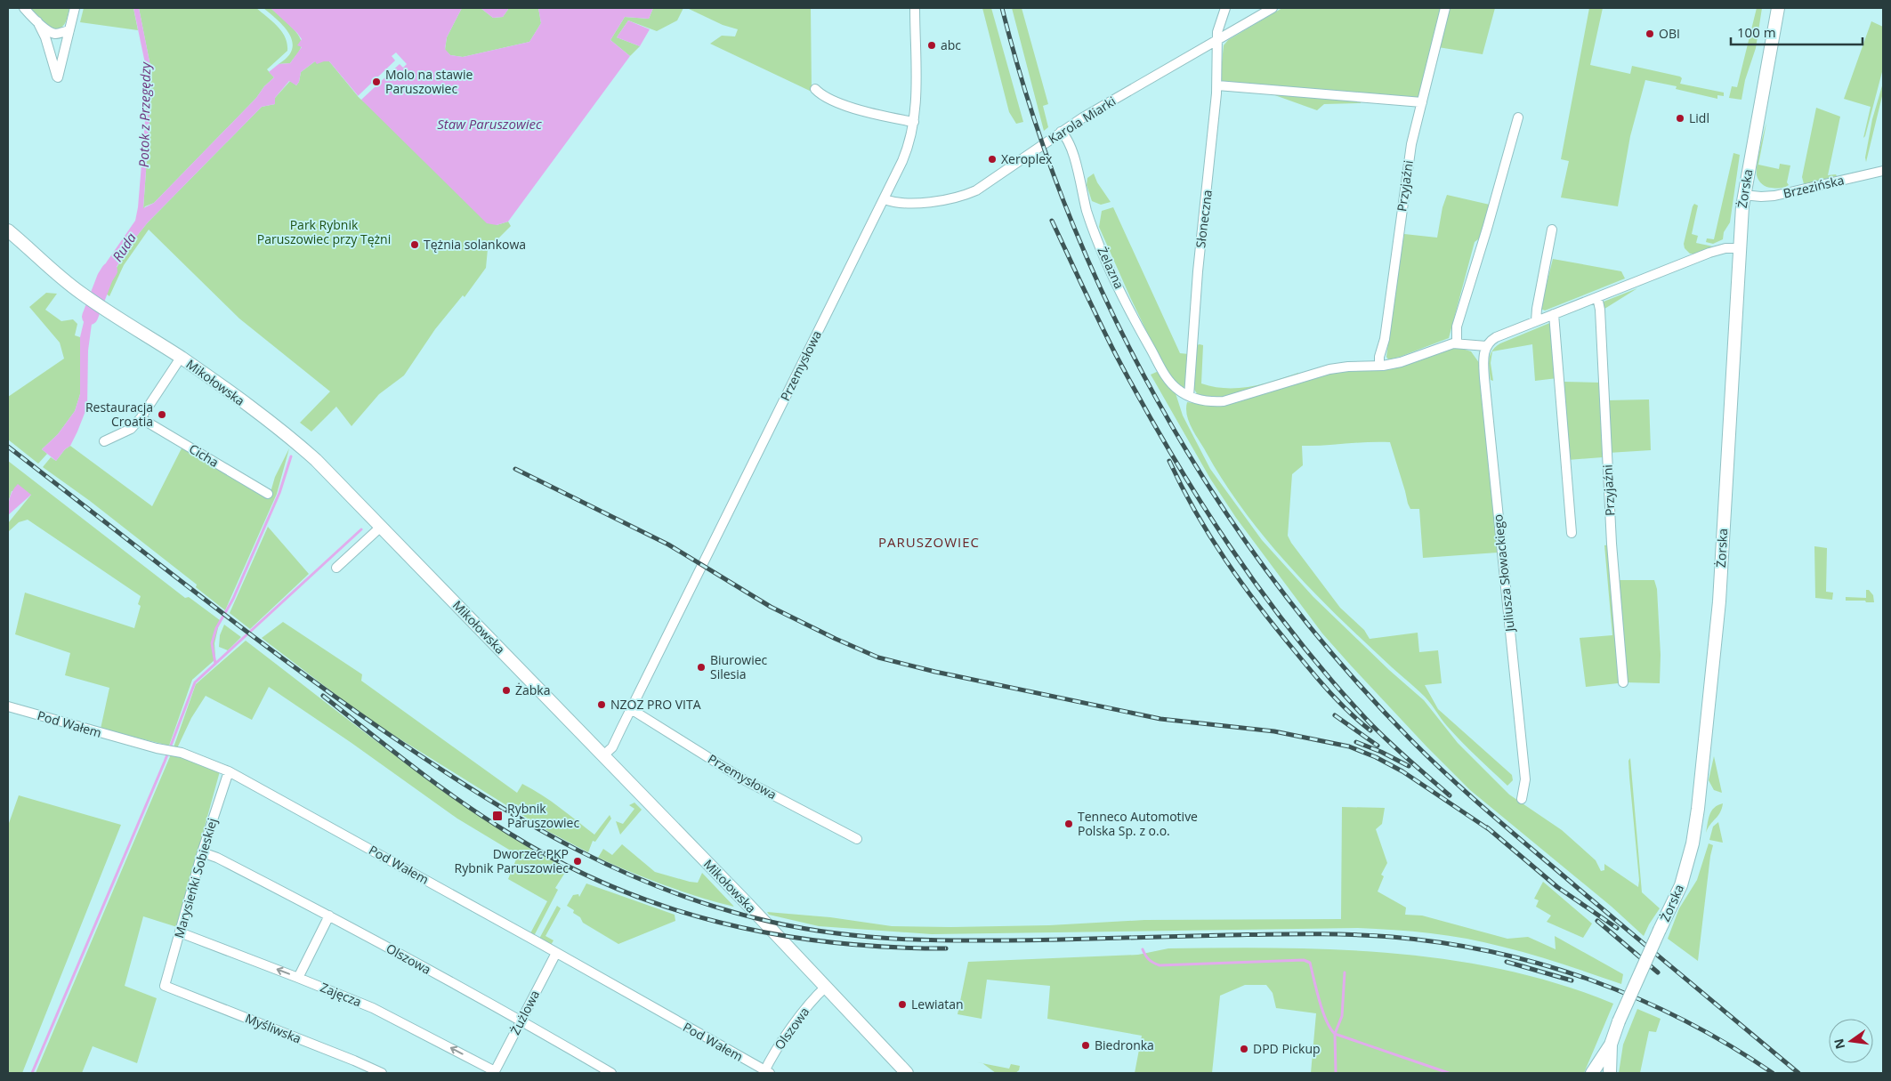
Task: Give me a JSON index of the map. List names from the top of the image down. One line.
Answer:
{"streets":{"main road":["Żorska","Mikołowska"],"street":["Karola Miarki","Przyjaźni","Brzezińska","Słoneczna","Żelazna","Przemysłowa","Cicha","Juliusza Słowackiego","Pod Wałem","Marysieńki Sobieskiej","Olszowa","Zajęcza","Żużlowa","Myśliwska"]},"crossings":[["Karola Miarki","Słoneczna"],["Karola Miarki","Żelazna"],["Karola Miarki","Przemysłowa"],["Brzezińska","Żorska"],["Słoneczna","Żelazna"],["Przemysłowa","Mikołowska"],["Mikołowska","Olszowa"],["Pod Wałem","Marysieńki Sobieskiej"],["Pod Wałem","Olszowa"],["Pod Wałem","Żużlowa"],["Marysieńki Sobieskiej","Olszowa"],["Marysieńki Sobieskiej","Zajęcza"],["Marysieńki Sobieskiej","Myśliwska"],["Olszowa","Żużlowa"],["Zajęcza","Żużlowa"]],"one_way":["Zajęcza"],"districts":["PARUSZOWIEC"],"water":["Potok z Przegędzy","Staw Paruszowiec","Ruda"],"parks":["Park Rybnik Paruszowiec przy Tężni"],"places":{"other":["OBI","abc","Molo na stawie Paruszowiec","Lidl","Xeroplex","Tężnia solankowa","Restauracja Croatia","Biurowiec Silesia","Żabka","NZOZ PRO VITA","Tenneco Automotive Polska Sp. z o.o.","Dworzec PKP Rybnik Paruszowiec","Lewiatan","Biedronka","DPD Pickup"],"transit":["Rybnik Paruszowiec"]},"scale_bar":"100 m","north":"left"}
